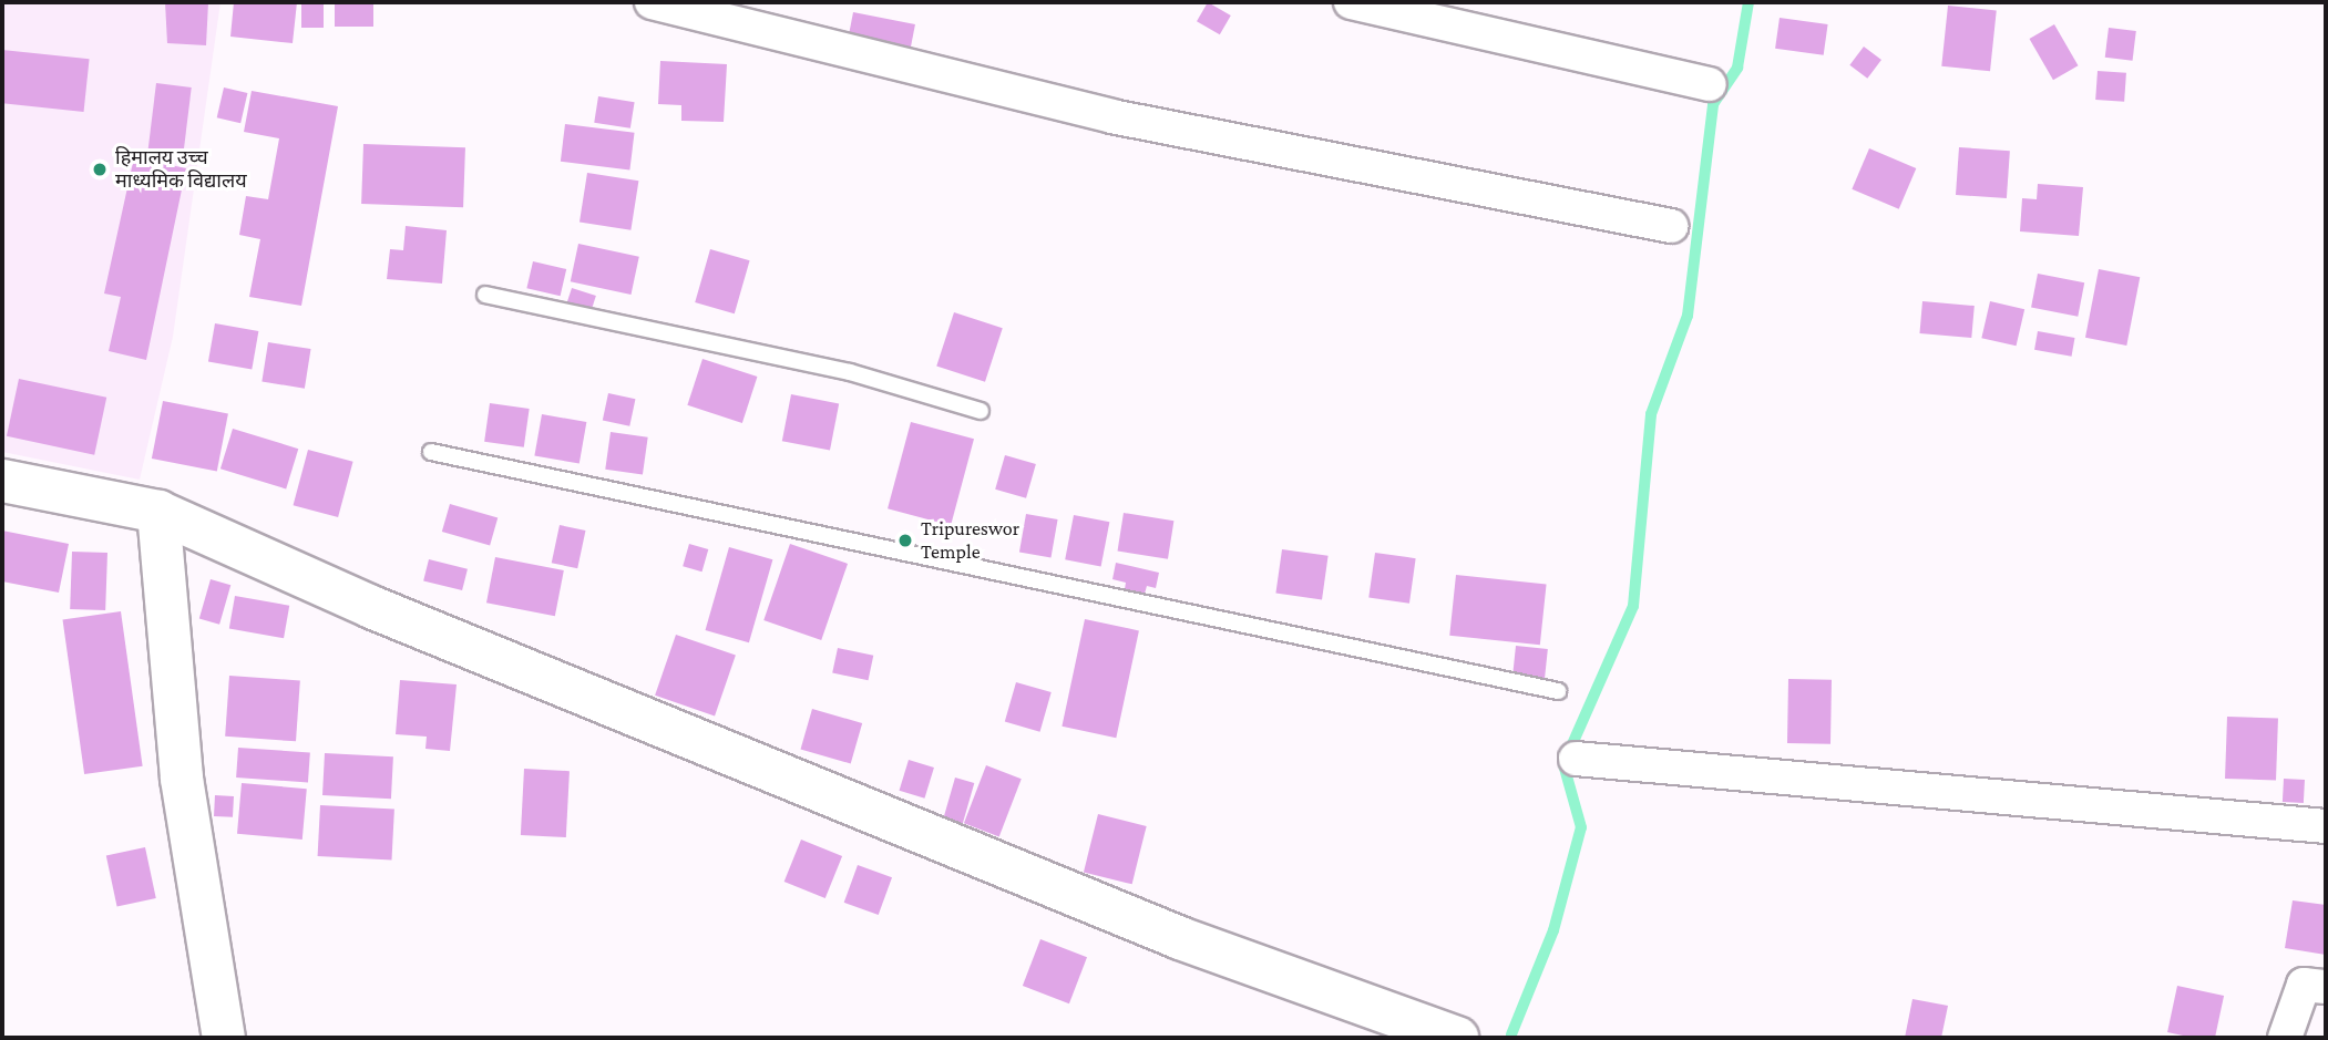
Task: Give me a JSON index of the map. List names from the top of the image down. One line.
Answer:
{"places":["हिमालय उच्च माध्यमिक विद्यालय","Tripureswor Temple"]}
